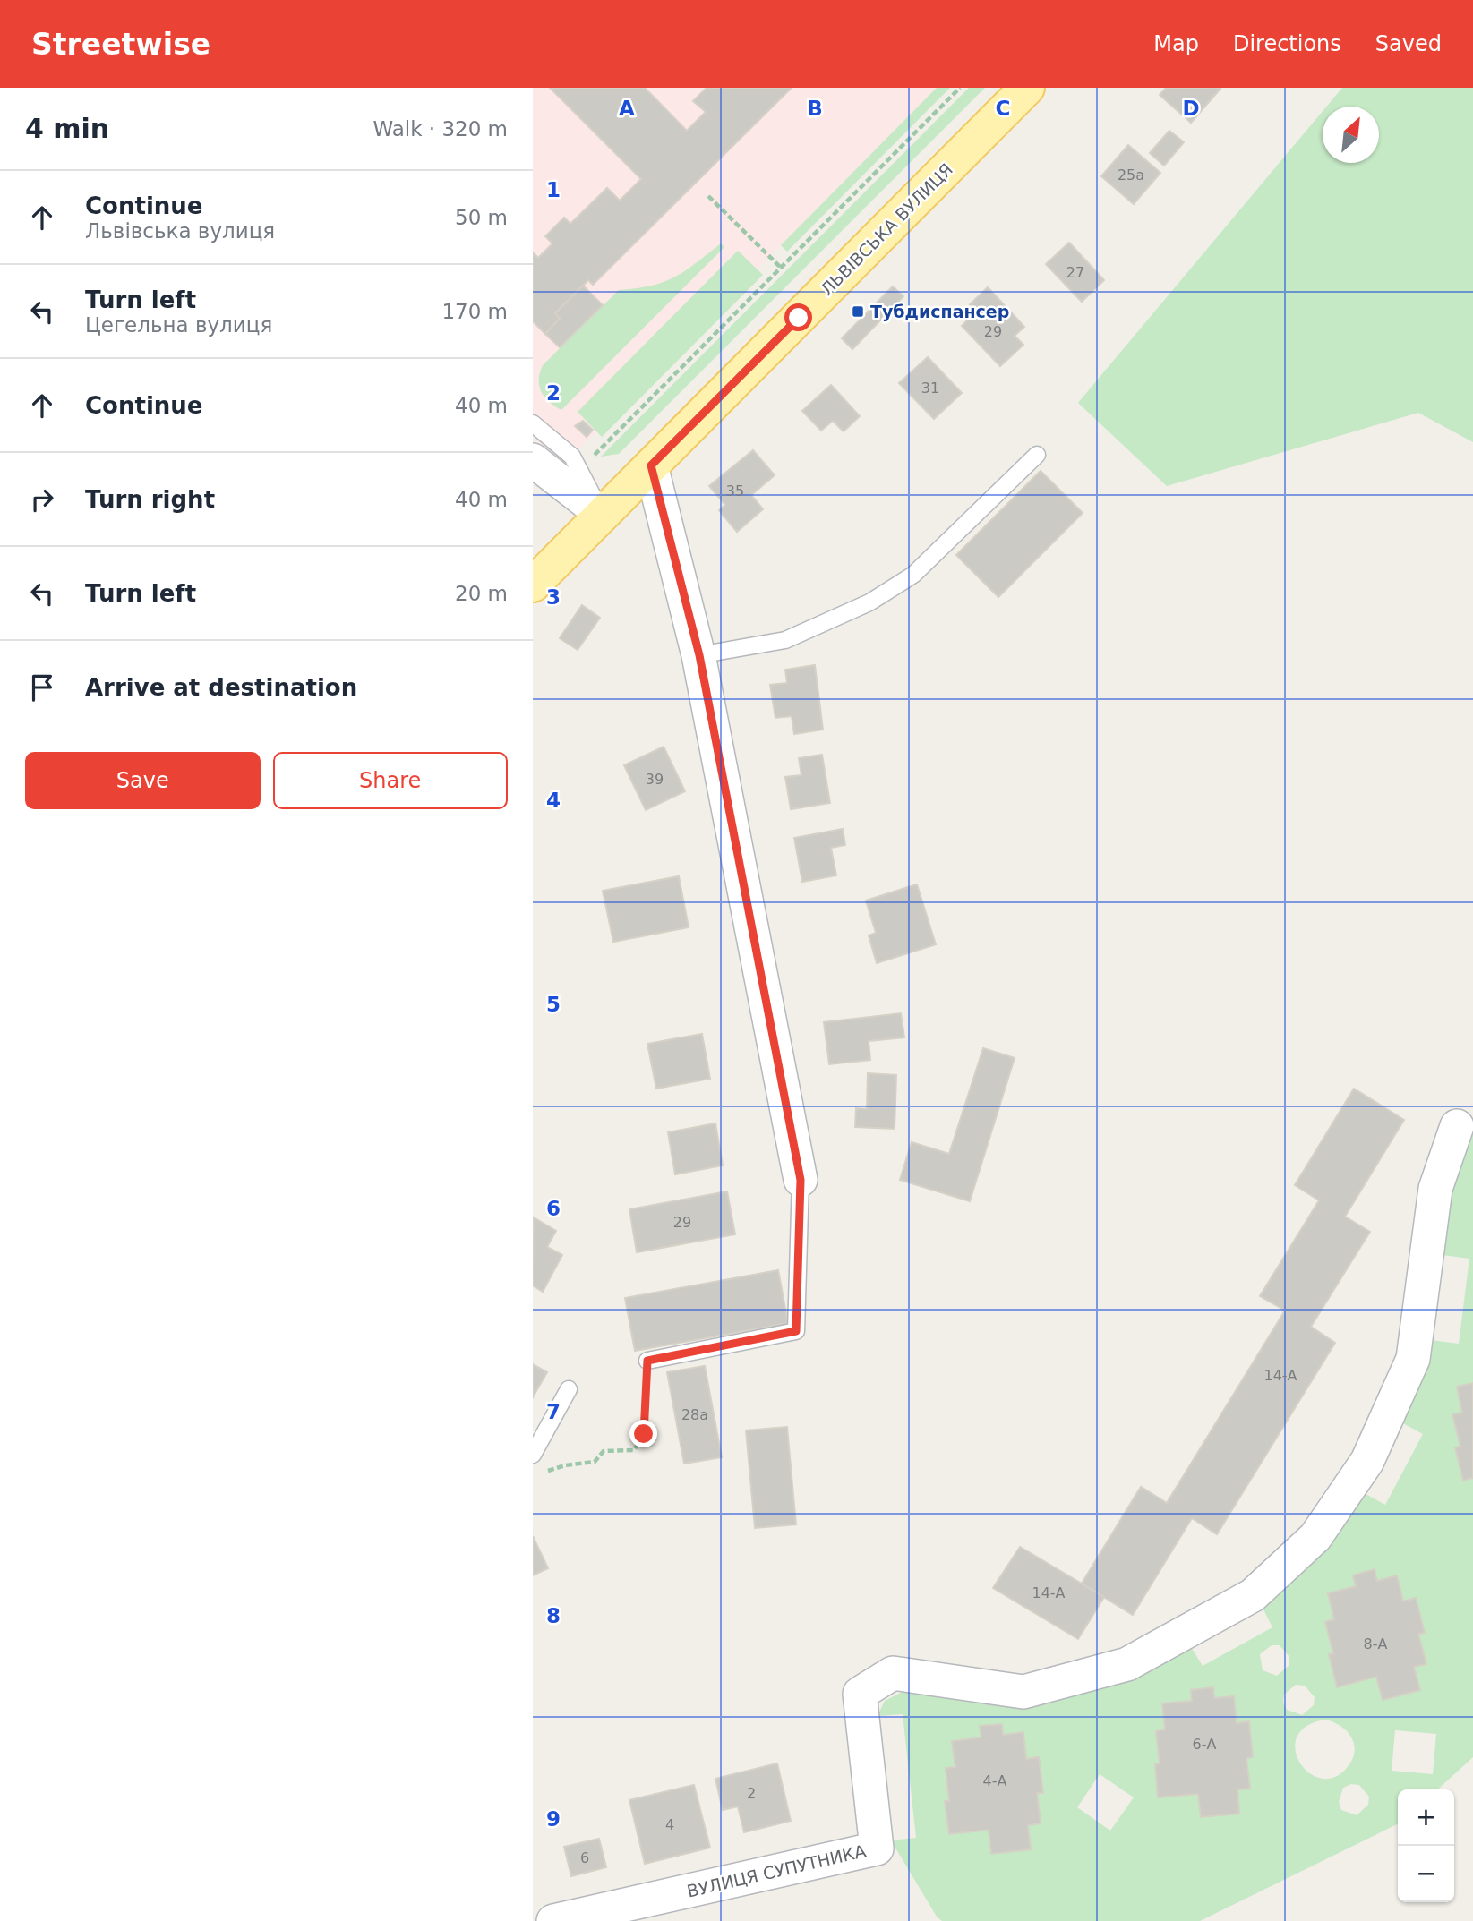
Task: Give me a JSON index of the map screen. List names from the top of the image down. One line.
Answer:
{"streets":{"main road":["ЛЬВІВСЬКА ВУЛИЦЯ"],"street":["ВУЛИЦЯ СУПУТНИКА"]},"places":{"transit":["Тубдиспансер"]},"house_numbers":["25а","27","29","31","35","39","29","14-А","28а","14-А","8-А","6-А","4-А","2","4","6"],"north":"top right","page":{"header":"Streetwise","nav":["Map","Directions","Saved"],"heading":["4 min","Walk · 320 m"],"list":[["Continue","Львівська вулиця","50 m"],["Turn left","Цегельна вулиця","170 m"],["Continue","40 m"],["Turn right","40 m"],["Turn left","20 m"],"Arrive at destination"],"buttons":["Save","Share"],"map_buttons":["+","−"]},"grid":{"columns":["A","B","C","D"],"rows":["1","2","3","4","5","6","7","8","9"]}}
